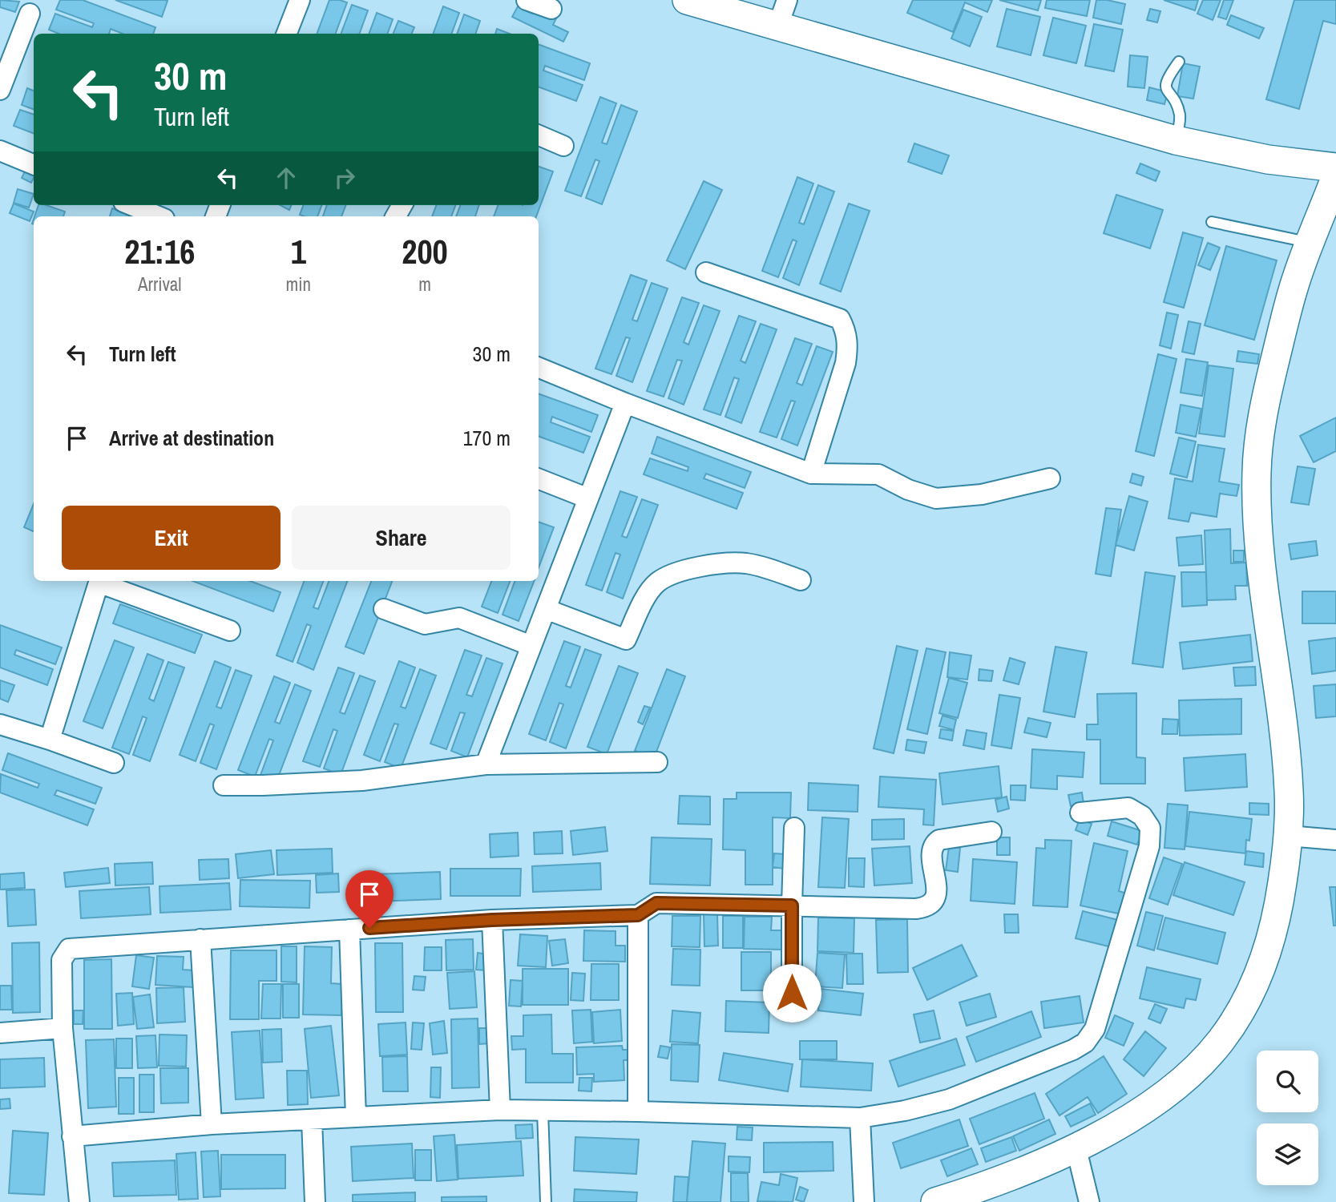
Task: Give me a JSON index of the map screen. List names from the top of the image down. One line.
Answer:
{"page":{"turn":["30 m","Turn left"],"eta":["21:16","Arrival","1","min","200","m"],"list":[{"name":"Turn left","value":"30 m"},{"name":"Arrive at destination","value":"170 m"}],"buttons":["Exit","Share"]}}
